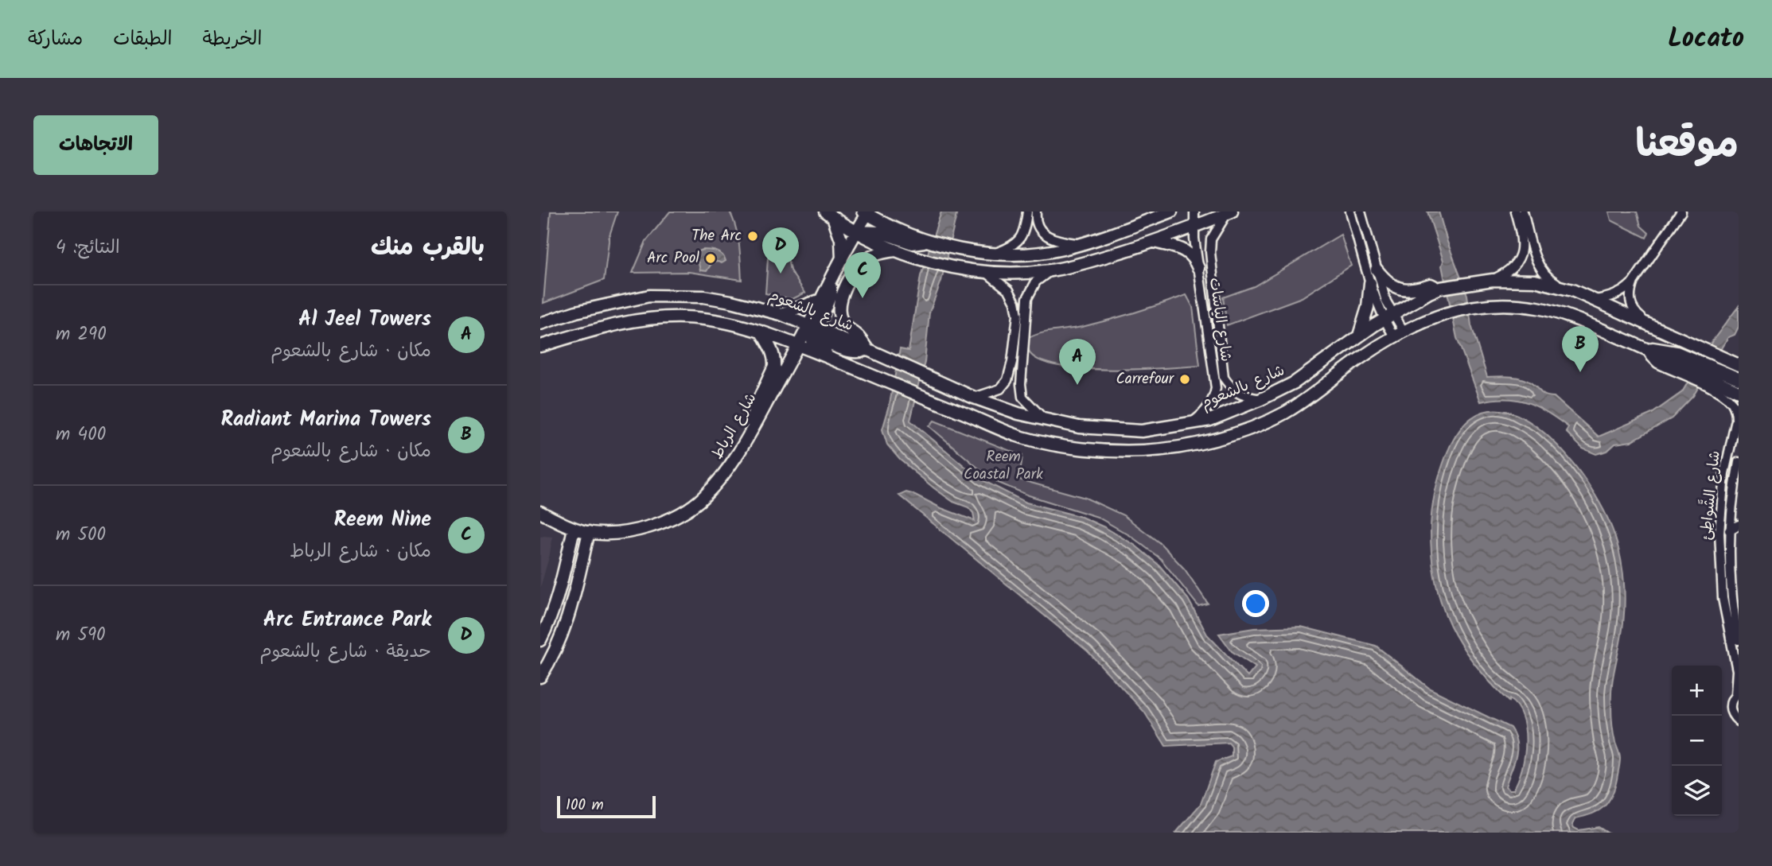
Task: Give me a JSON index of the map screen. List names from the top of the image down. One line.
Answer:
{"streets":{"main road":["شارع بالشعوم","شارع الرباط"],"street":["شارع الياسات","شارع الشَّواطِئ"]},"crossings":[["شارع بالشعوم","شارع الياسات"],["شارع بالشعوم","شارع الرباط"]],"parks":["Reem Coastal Park"],"places":["The Arc","Arc Pool","Carrefour"],"scale_bar":"100 m","page":{"header":"Locato","nav":["الخريطة","الطبقات","مشاركة"],"title":"موقعنا","buttons":"الاتجاهات","heading":["بالقرب منك","النتائج: 4"],"pins":["D","C","B","A"],"list":[{"mark":"A","name":"Al Jeel Towers","note":"مكان · شارع بالشعوم","value":"290 m"},{"mark":"B","name":"Radiant Marina Towers","note":"مكان · شارع بالشعوم","value":"400 m"},{"mark":"C","name":"Reem Nine","note":"مكان · شارع الرباط","value":"500 m"},{"mark":"D","name":"Arc Entrance Park","note":"حديقة · شارع بالشعوم","value":"590 m"}],"map_buttons":["+","−"],"scale":"100 m"}}
